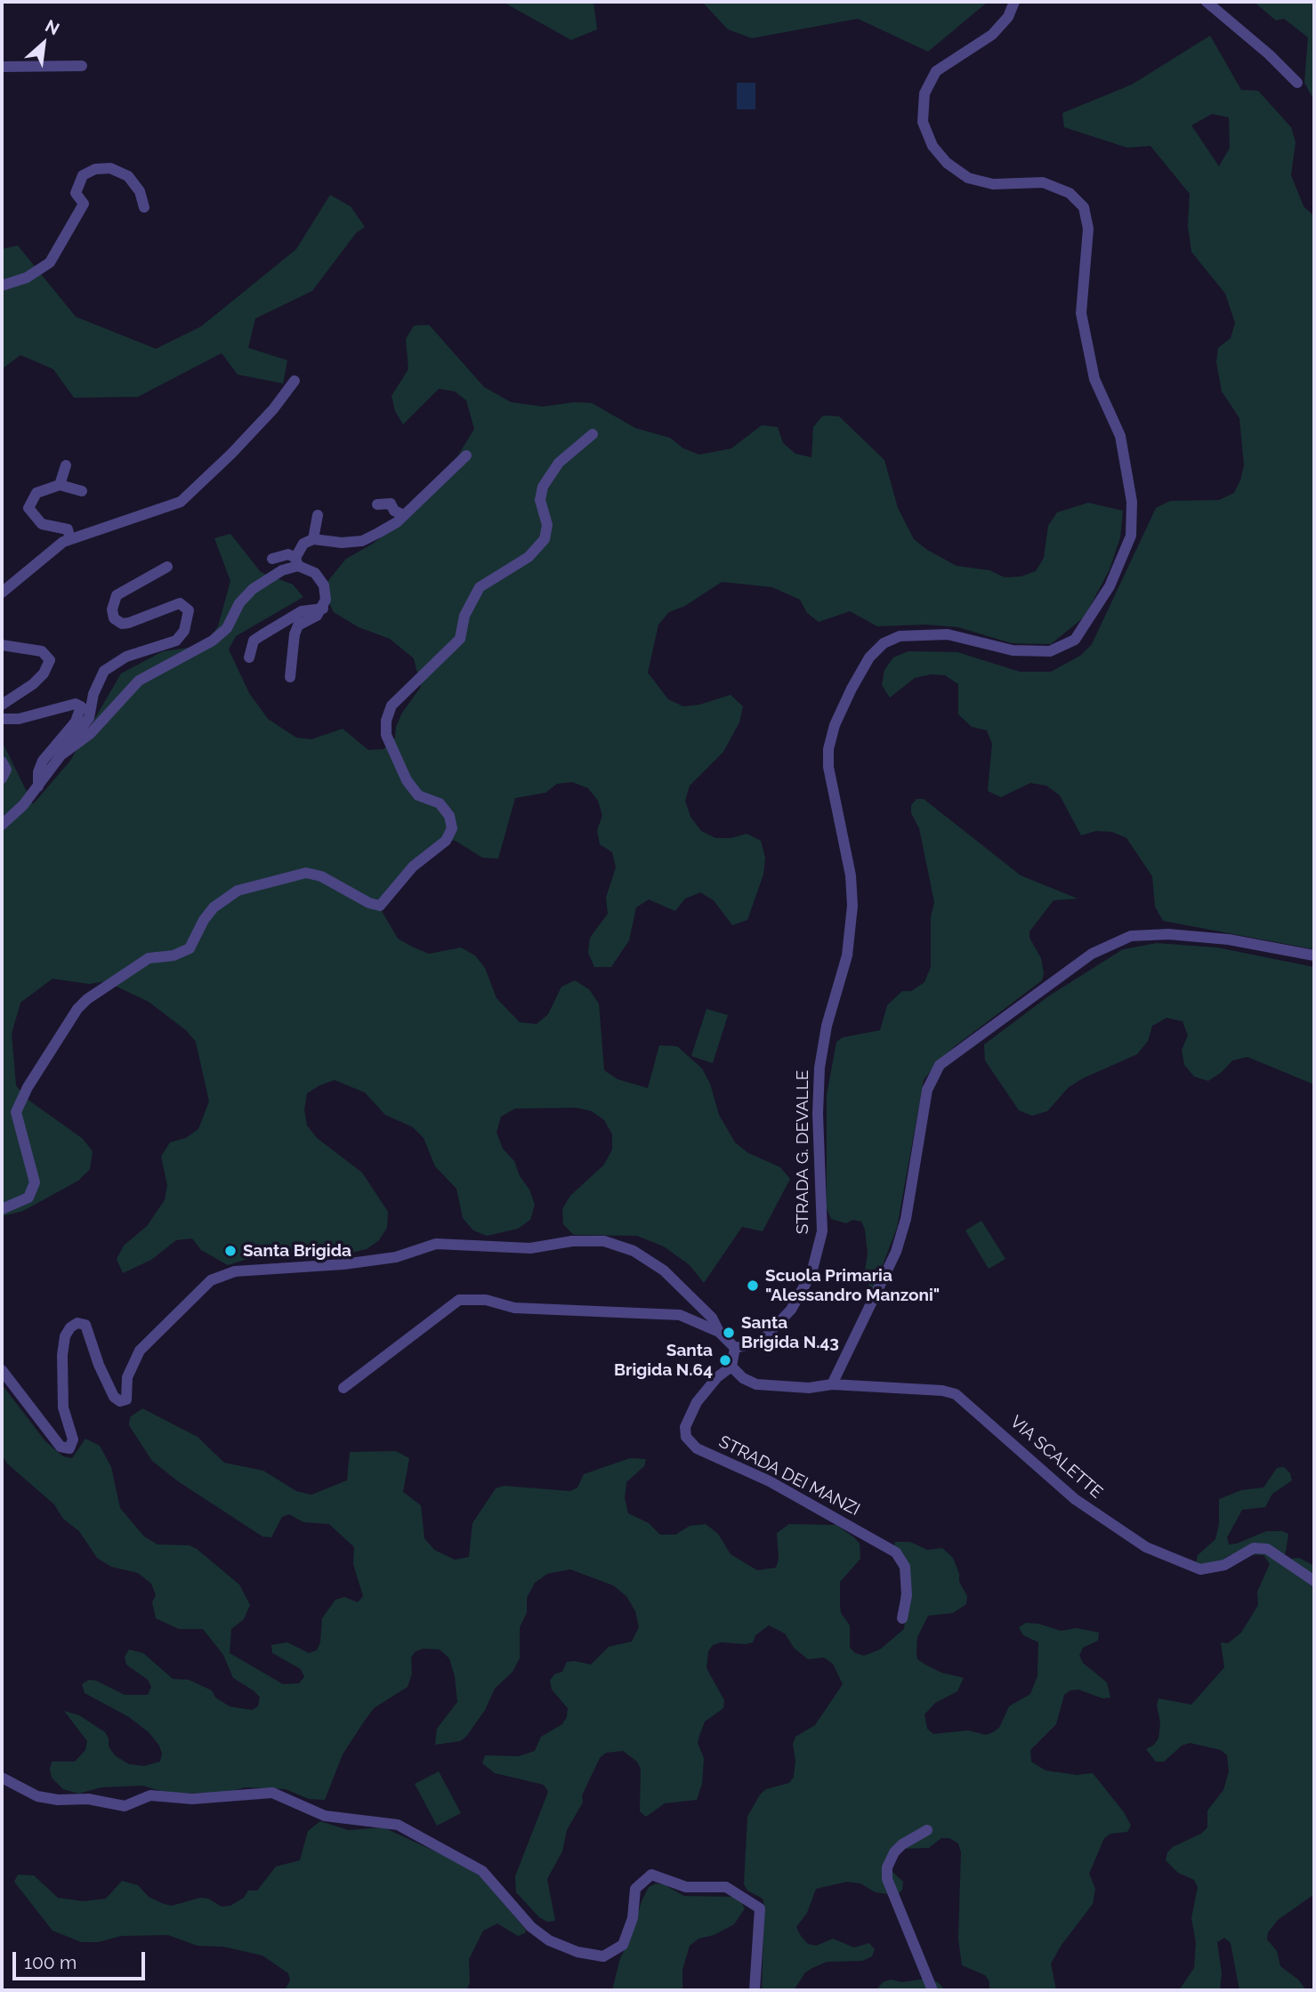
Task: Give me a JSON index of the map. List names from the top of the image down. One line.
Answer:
{"streets":{"street":["STRADA G. DEVALLE","VIA SCALETTE","STRADA DEI MANZI"]},"crossings":[["VIA SCALETTE","STRADA DEI MANZI"]],"places":["Santa Brigida","Scuola Primaria \"Alessandro Manzoni\"","Santa Brigida N.43","Santa Brigida N.64"],"scale_bar":"100 m","north":"top right"}
